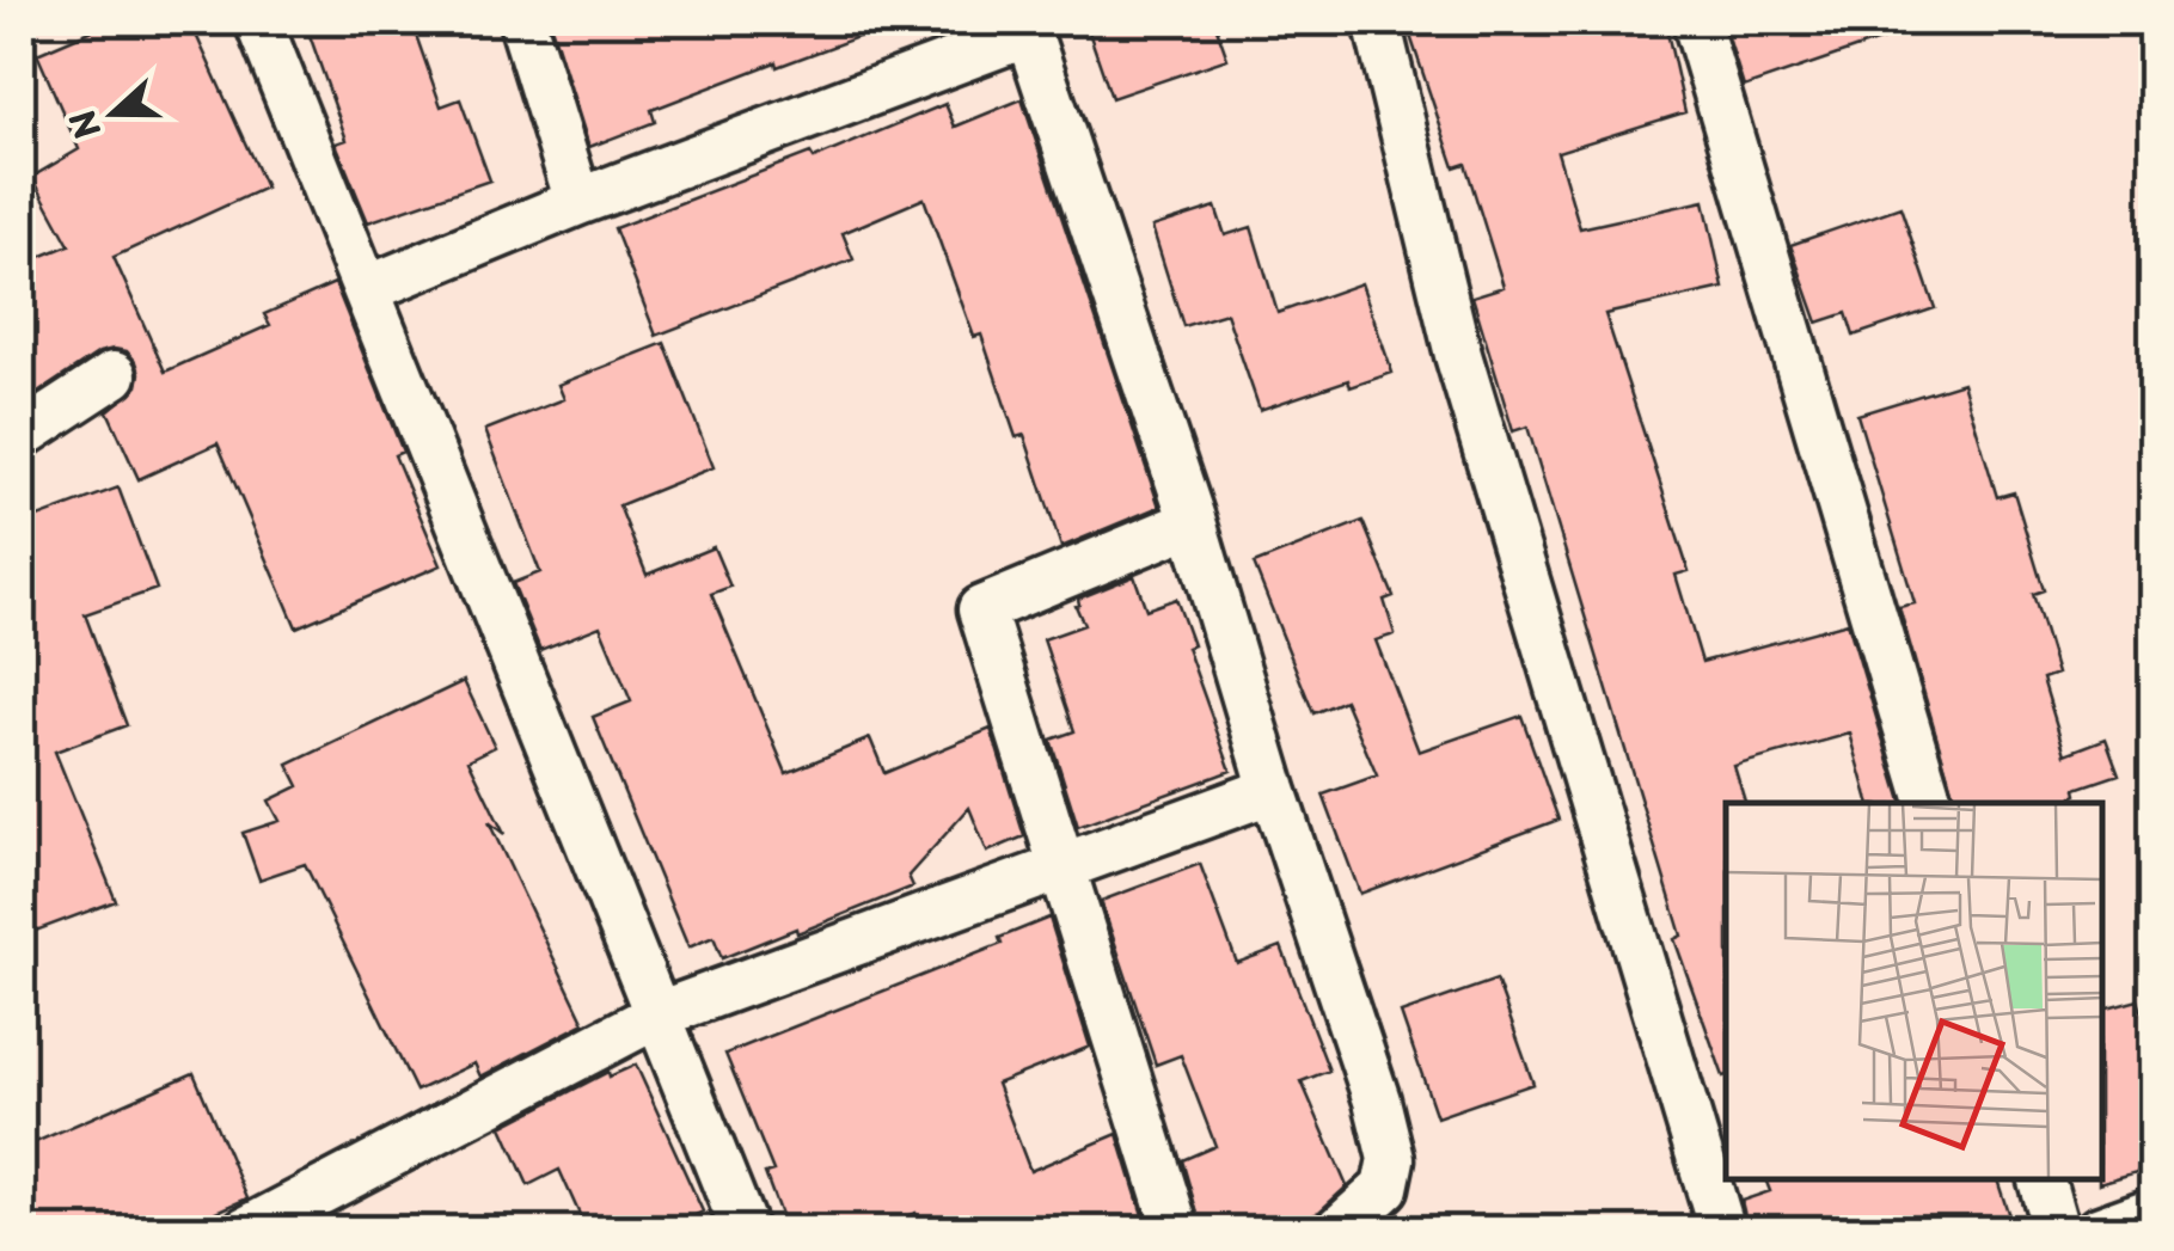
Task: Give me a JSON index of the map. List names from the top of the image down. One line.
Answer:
{"north":"left"}
